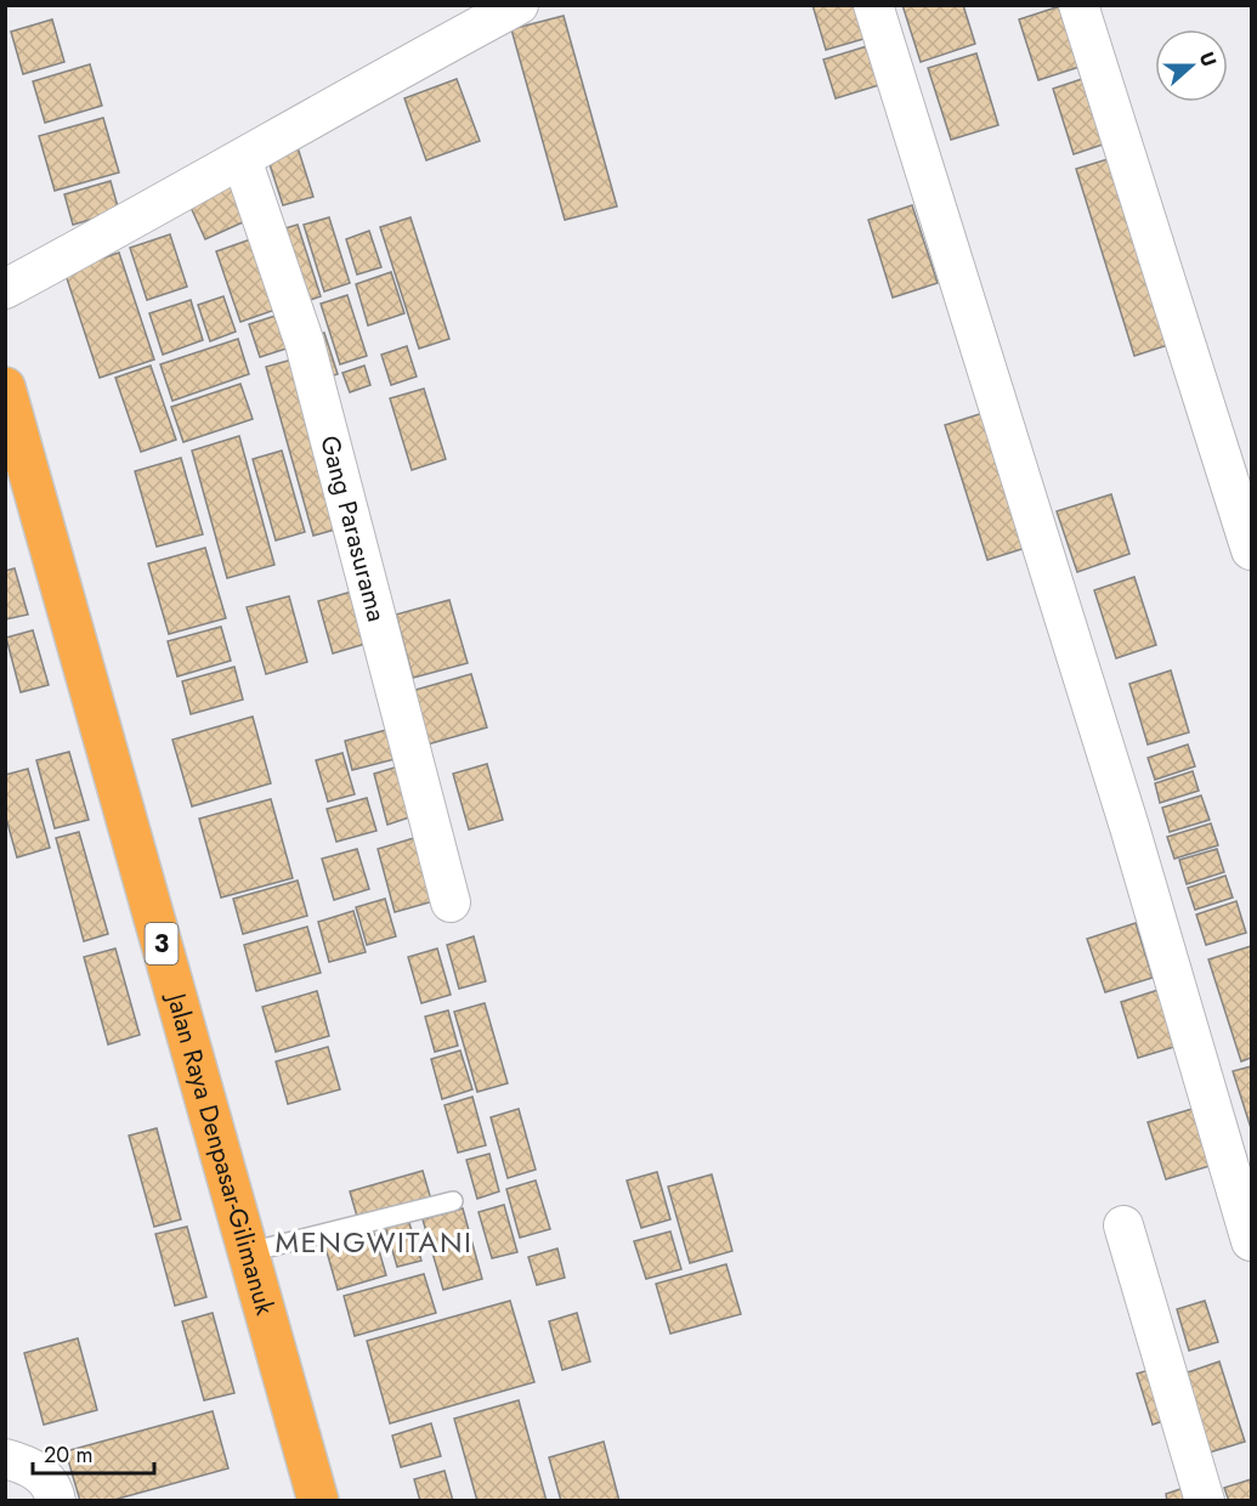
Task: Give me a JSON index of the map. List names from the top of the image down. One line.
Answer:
{"streets":{"highway":["3","Jalan Raya Denpasar-Gilimanuk"],"street":["Gang Parasurama"]},"districts":["MENGWITANI"],"scale_bar":"20 m","north":"right"}
